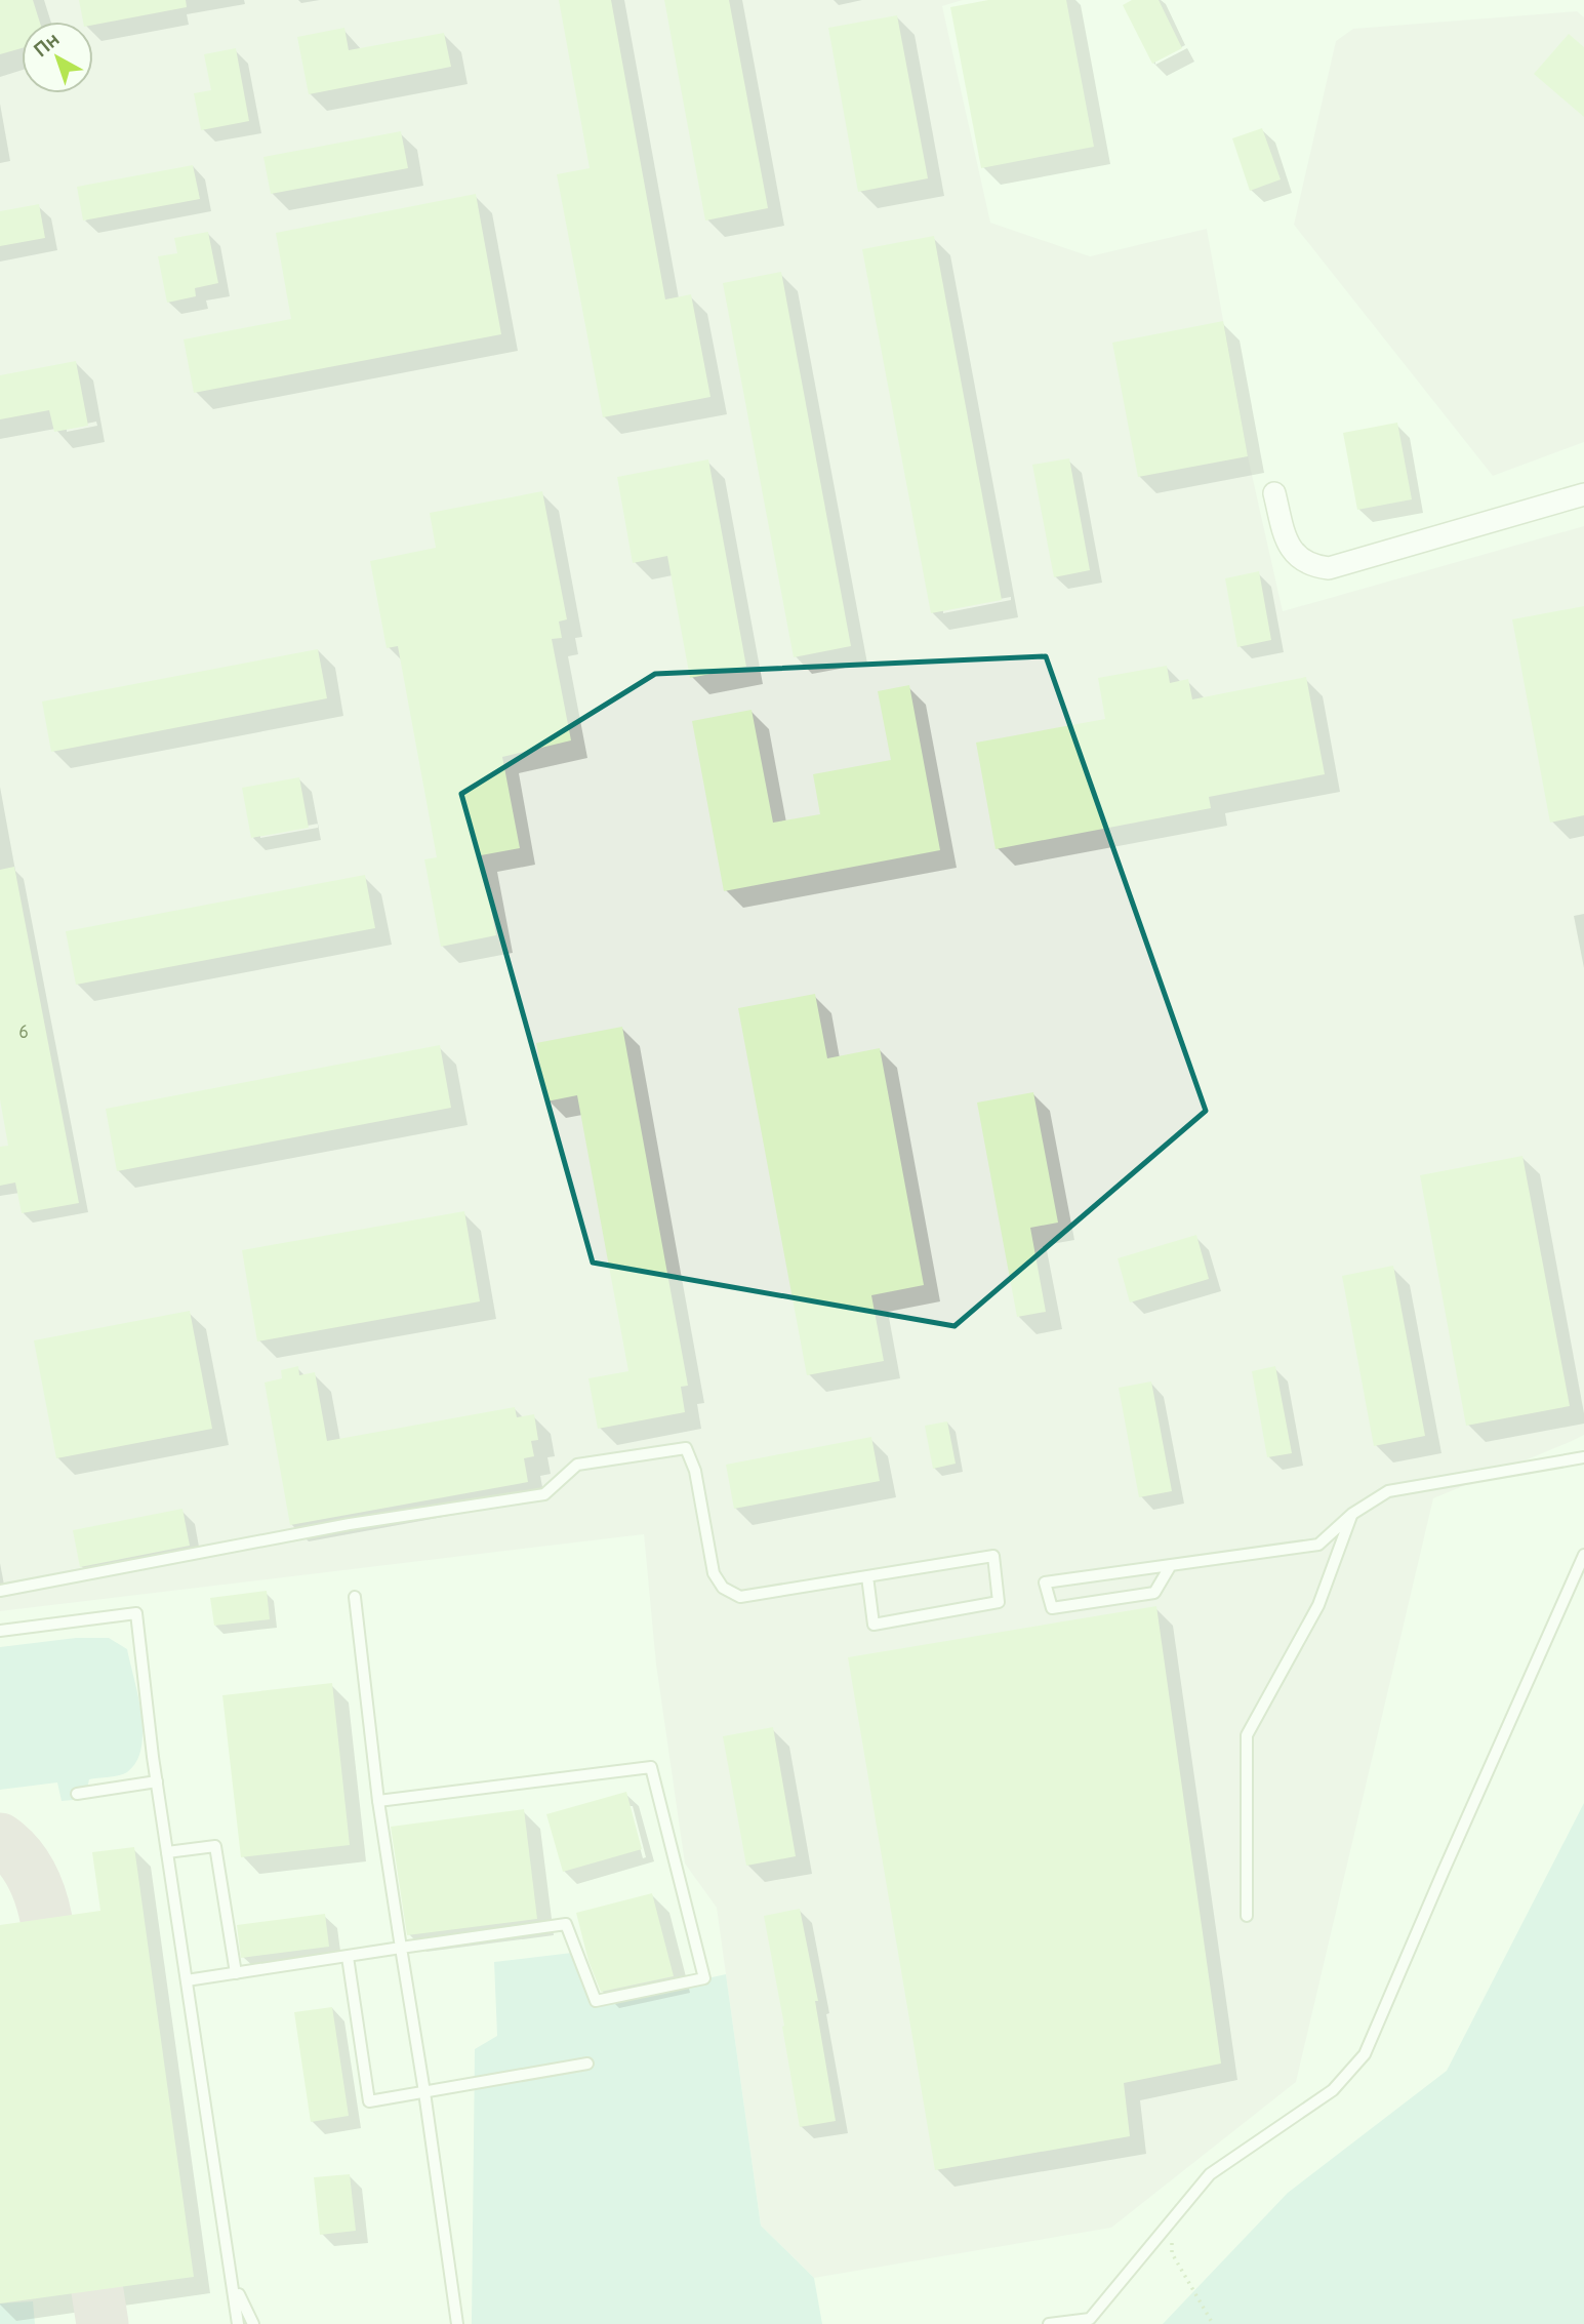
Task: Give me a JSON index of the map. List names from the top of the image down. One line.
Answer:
{"house_numbers":["6"],"north":"top left"}
